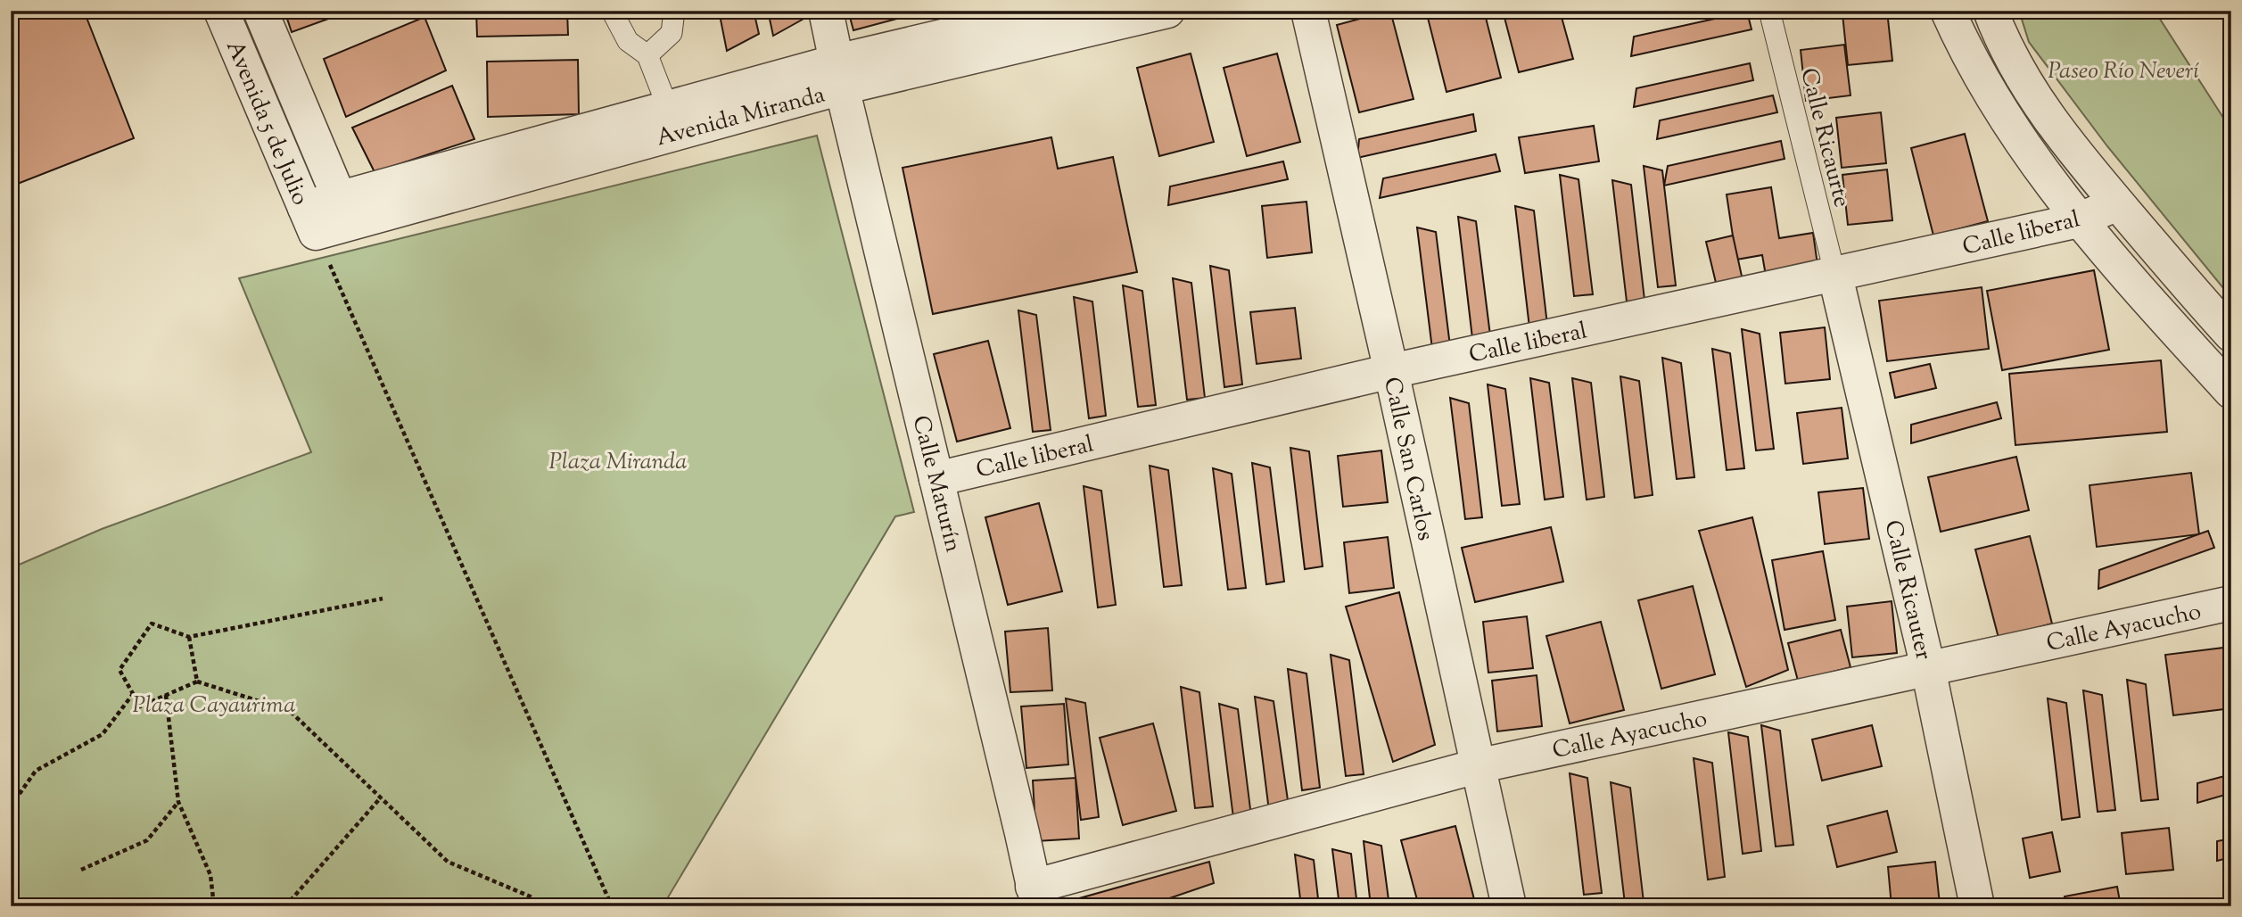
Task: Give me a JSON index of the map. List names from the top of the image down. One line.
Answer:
{"streets":{"street":["Avenida Miranda","Avenida 5 de Julio","Calle liberal","Calle San Carlos","Calle Maturín","Calle Ricauter","Calle Ayacucho"],"lane":["Calle Ricaurte"]},"crossings":[["Avenida Miranda","Avenida 5 de Julio"],["Avenida Miranda","Calle Maturín"],["Calle Ricaurte","Calle liberal"],["Calle Ricaurte","Calle Ricauter"],["Calle liberal","Calle San Carlos"],["Calle liberal","Calle Maturín"],["Calle liberal","Calle Ricauter"],["Calle San Carlos","Calle Ayacucho"],["Calle Maturín","Calle Ayacucho"],["Calle Ricauter","Calle Ayacucho"]],"parks":["Paseo Río Neverí","Plaza Miranda","Plaza Cayaurima"]}
